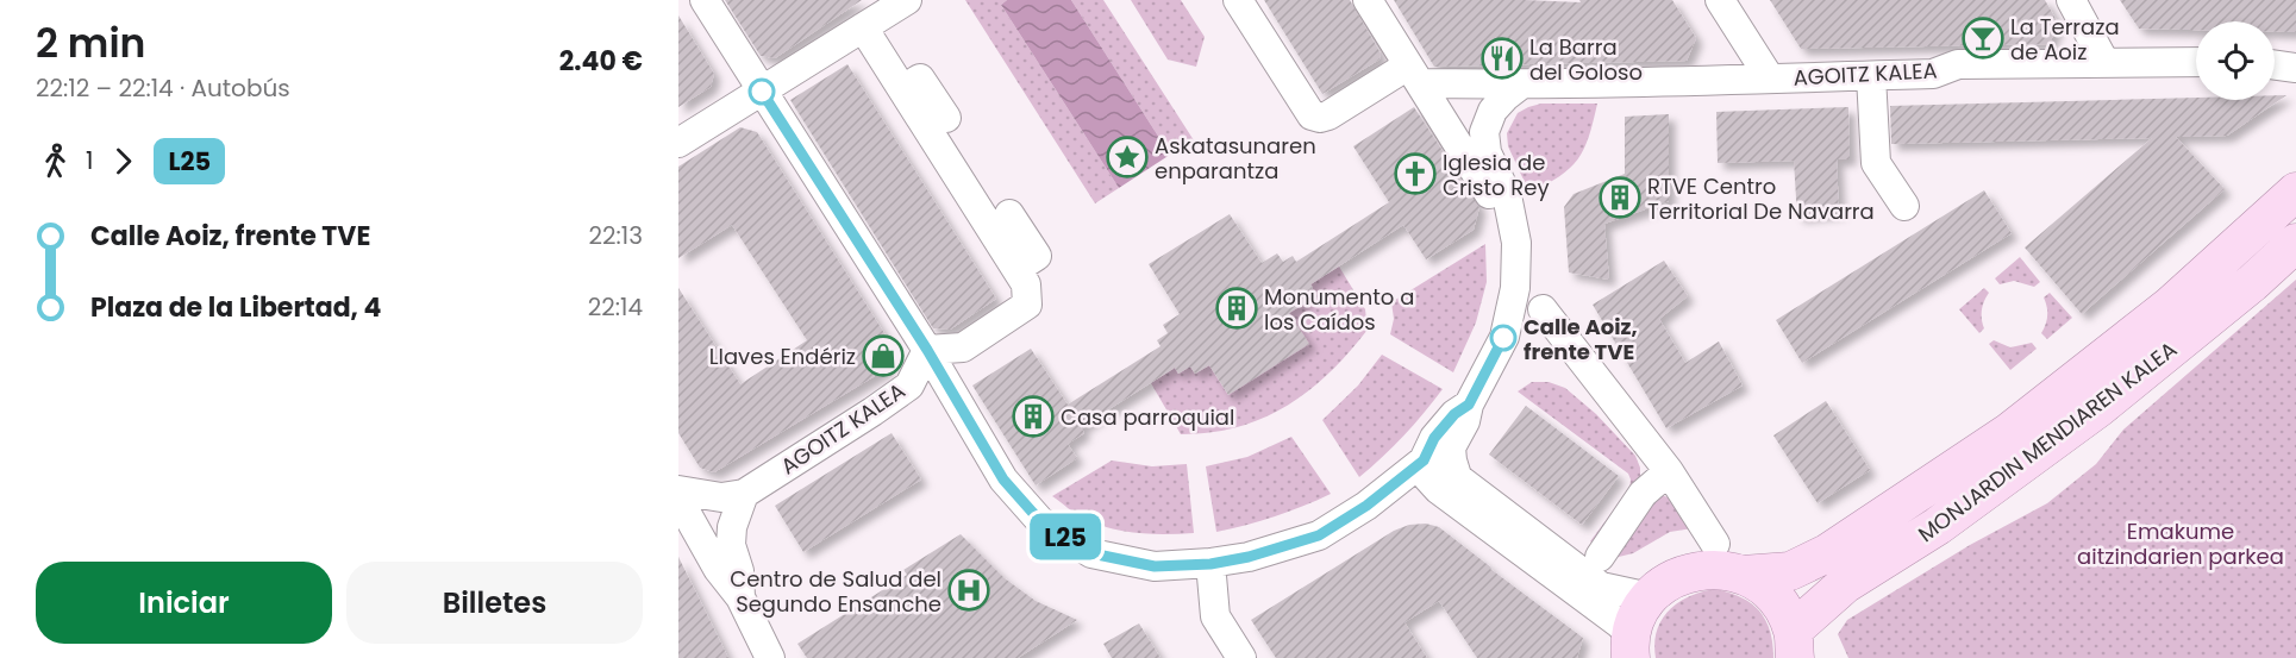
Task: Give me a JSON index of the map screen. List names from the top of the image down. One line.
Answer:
{"streets":{"main road":["MONJARDIN MENDIAREN KALEA"],"street":["AGOITZ KALEA"]},"parks":["Emakume aitzindarien parkea"],"places":{"bar":["La Terraza de Aoiz"],"restaurant":["La Barra del Goloso"],"place":["Askatasunaren enparantza"],"church":["Iglesia de Cristo Rey"],"building":["RTVE Centro Territorial De Navarra","Monumento a los Caídos","Casa parroquial"],"other":["Calle Aoiz, frente TVE"],"shop":["Llaves Endériz"],"hospital":["Centro de Salud del Segundo Ensanche"]},"lines":["bus line L25"],"page":{"heading":["2 min","22:12 – 22:14 · Autobús","2.40 €"],"on_map":"L25","legs":["1","L25"],"list":[{"name":"Calle Aoiz, frente TVE","value":"22:13"},{"name":"Plaza de la Libertad, 4","value":"22:14"}],"buttons":["Iniciar","Billetes"]}}
